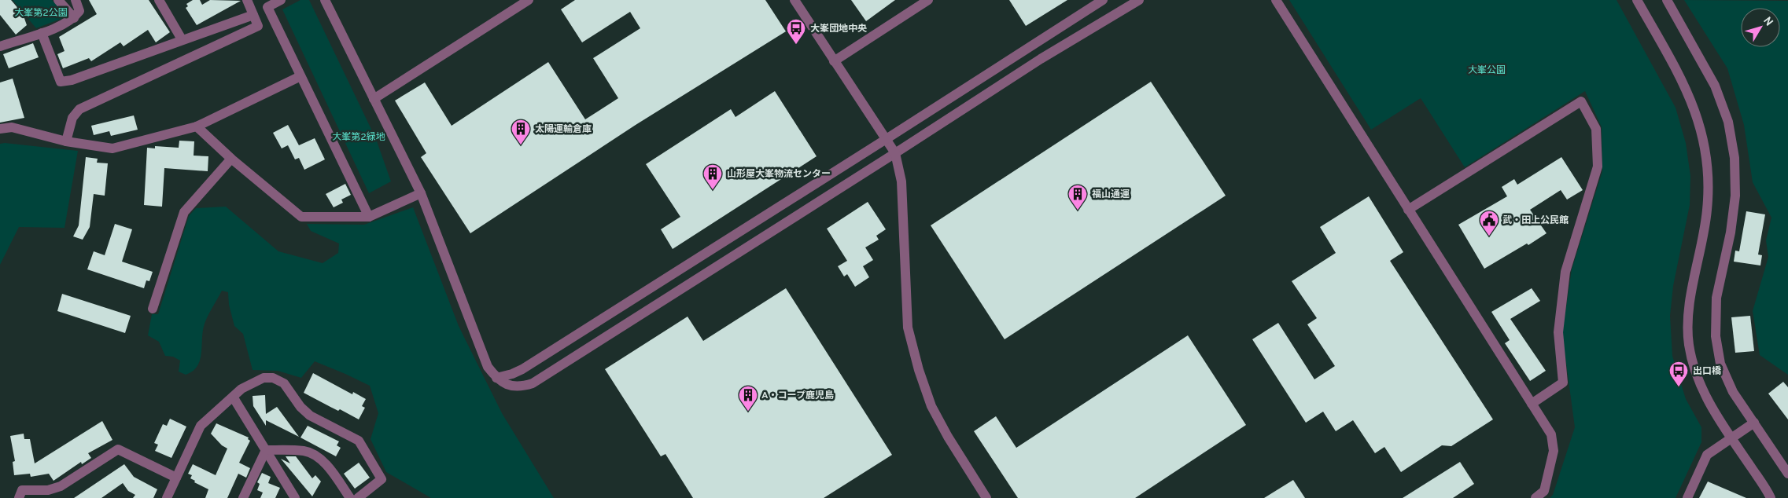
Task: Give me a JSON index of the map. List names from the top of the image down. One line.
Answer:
{"parks":["大峯第2公園","大峯公園","大峯第2緑地"],"places":{"bus stop":["大峯団地中央","出口橋"],"building":["太陽運輸倉庫","山形屋大峯物流センター","福山通運","A・コープ鹿児島"],"public building":["武・田上公民館"]},"north":"top right"}
